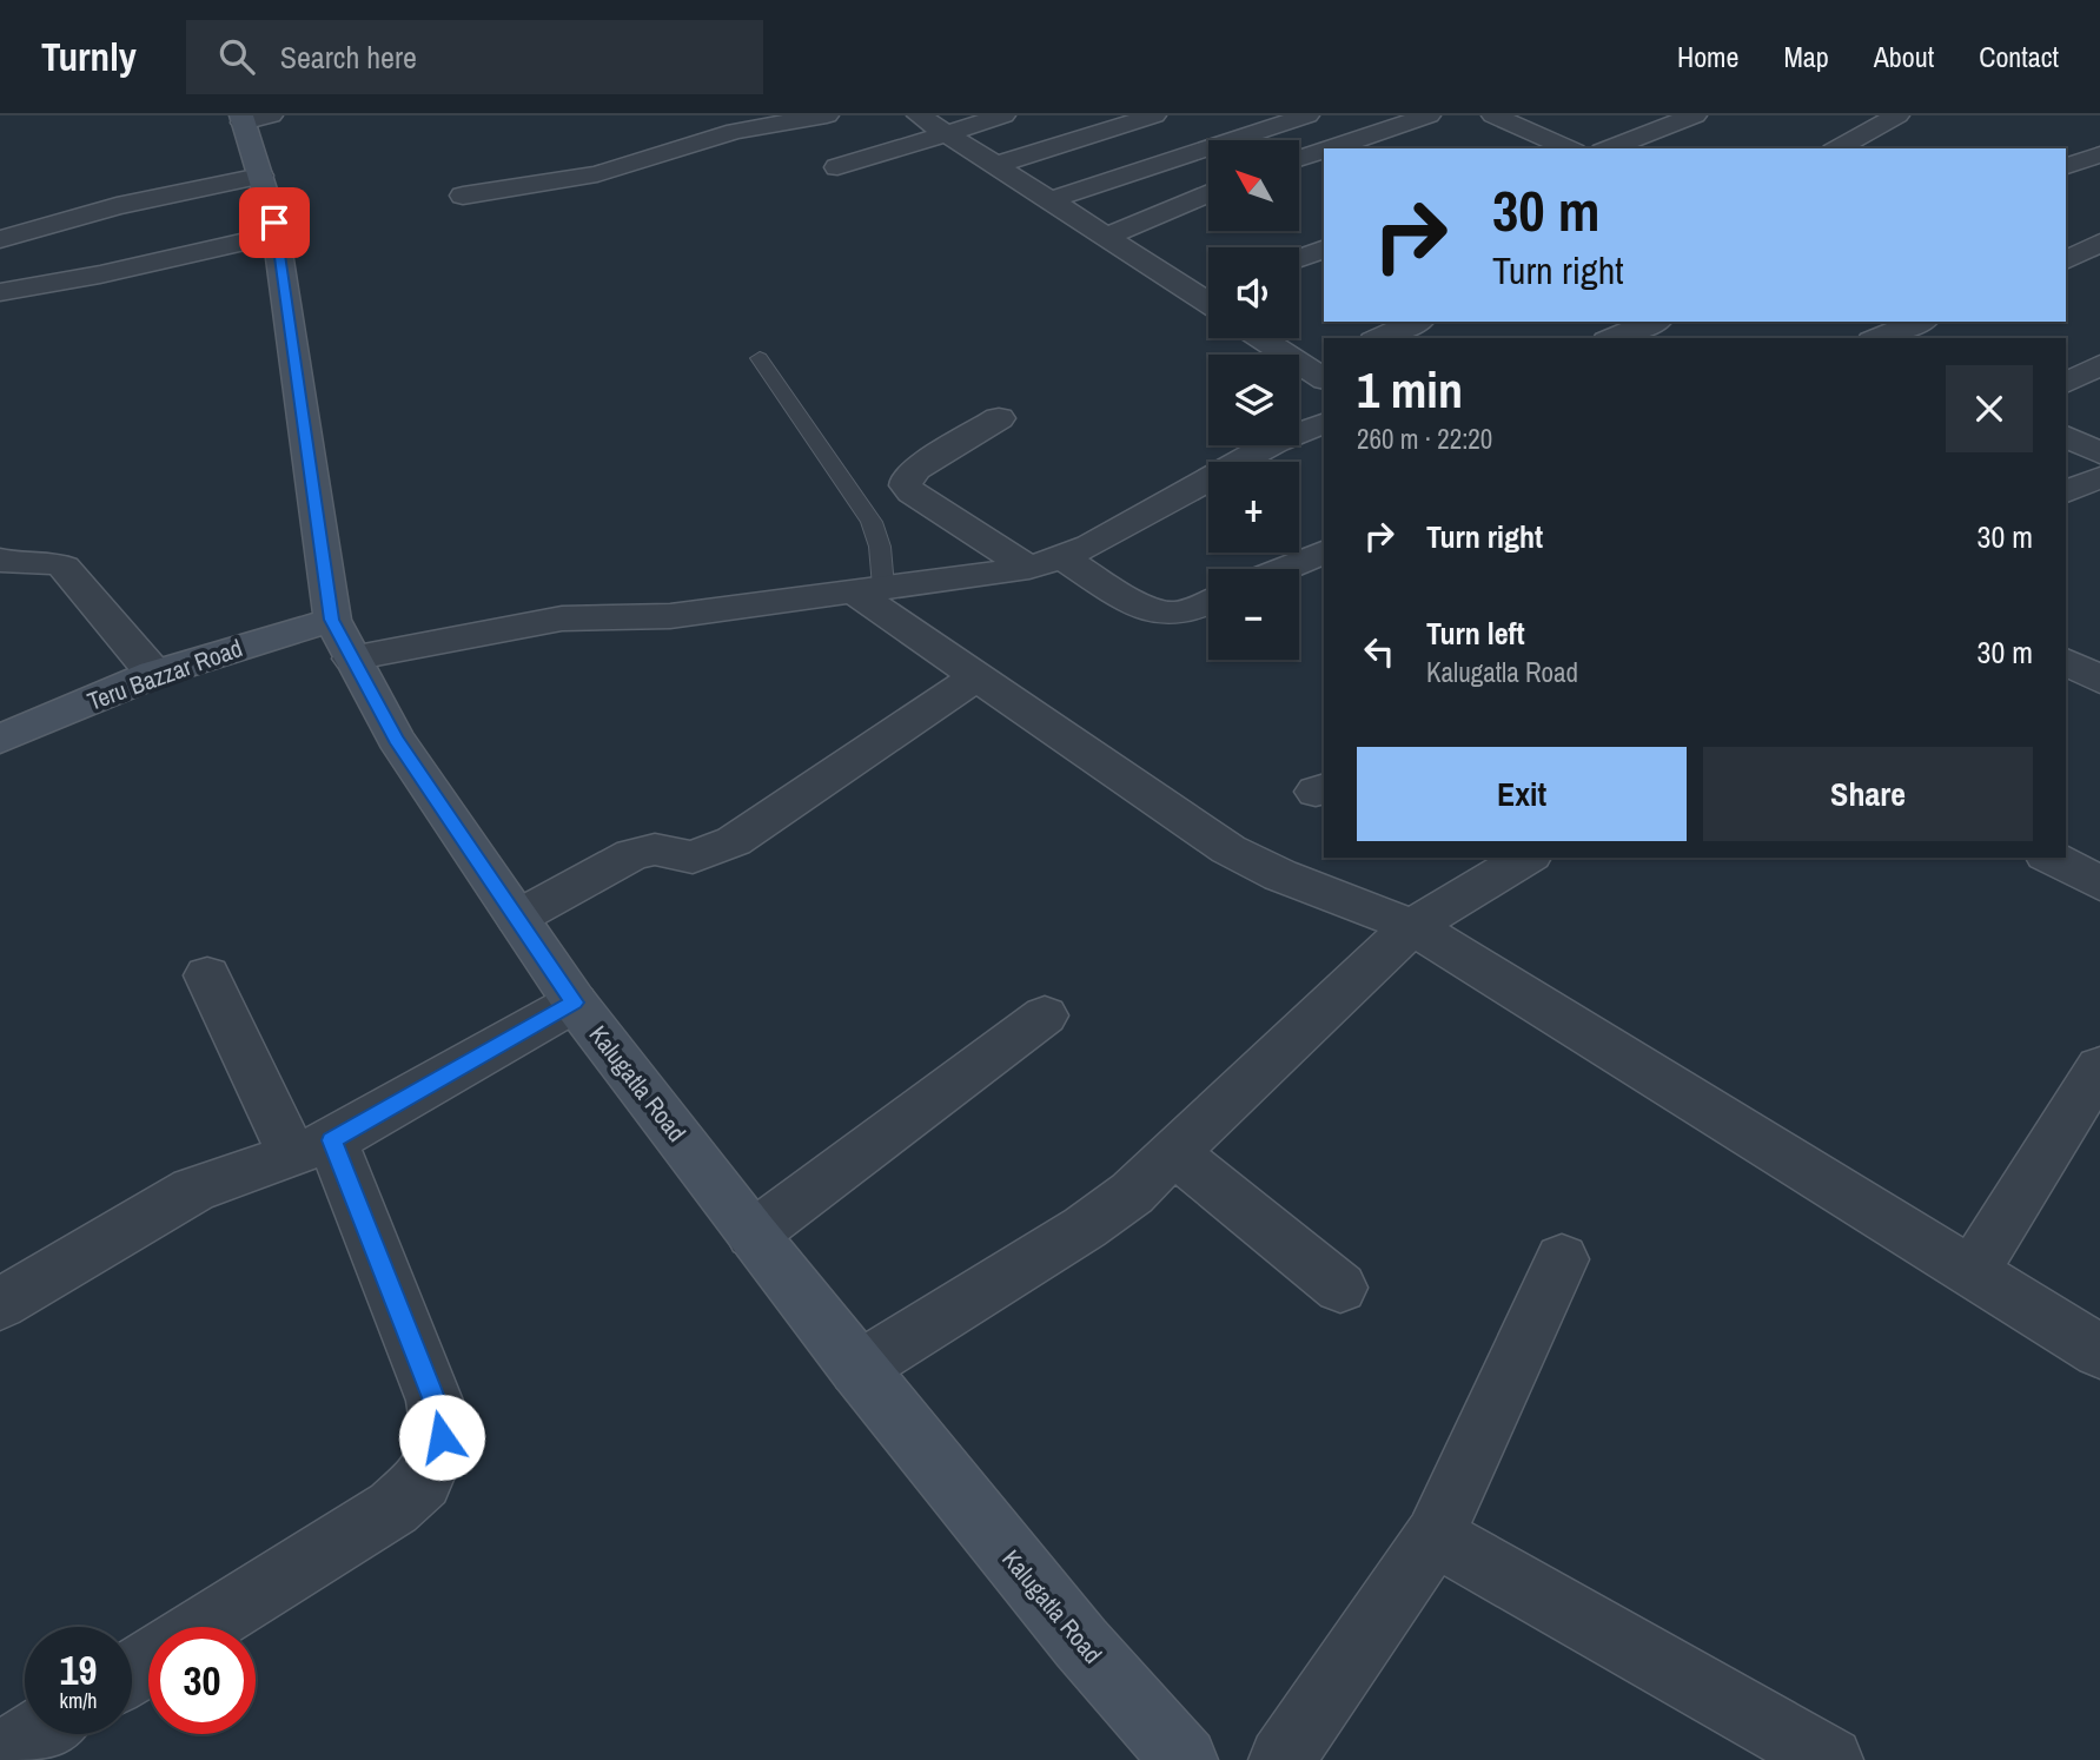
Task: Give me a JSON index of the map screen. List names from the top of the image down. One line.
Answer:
{"streets":{"street":["Teru Bazzar Road","Kalugatla Road"]},"crossings":[["Teru Bazzar Road","Kalugatla Road"]],"north":"top left","page":{"header":"Turnly","search":"Search here","nav":["Home","Map","About","Contact"],"map_buttons":["+","−"],"turn":["30 m","Turn right"],"heading":["1 min","260 m · 22:20"],"list":[{"name":"Turn right","value":"30 m"},{"name":"Turn left","note":"Kalugatla Road","value":"30 m"}],"buttons":["Exit","Share"],"speed":"19 km/h","limit":"30"}}
